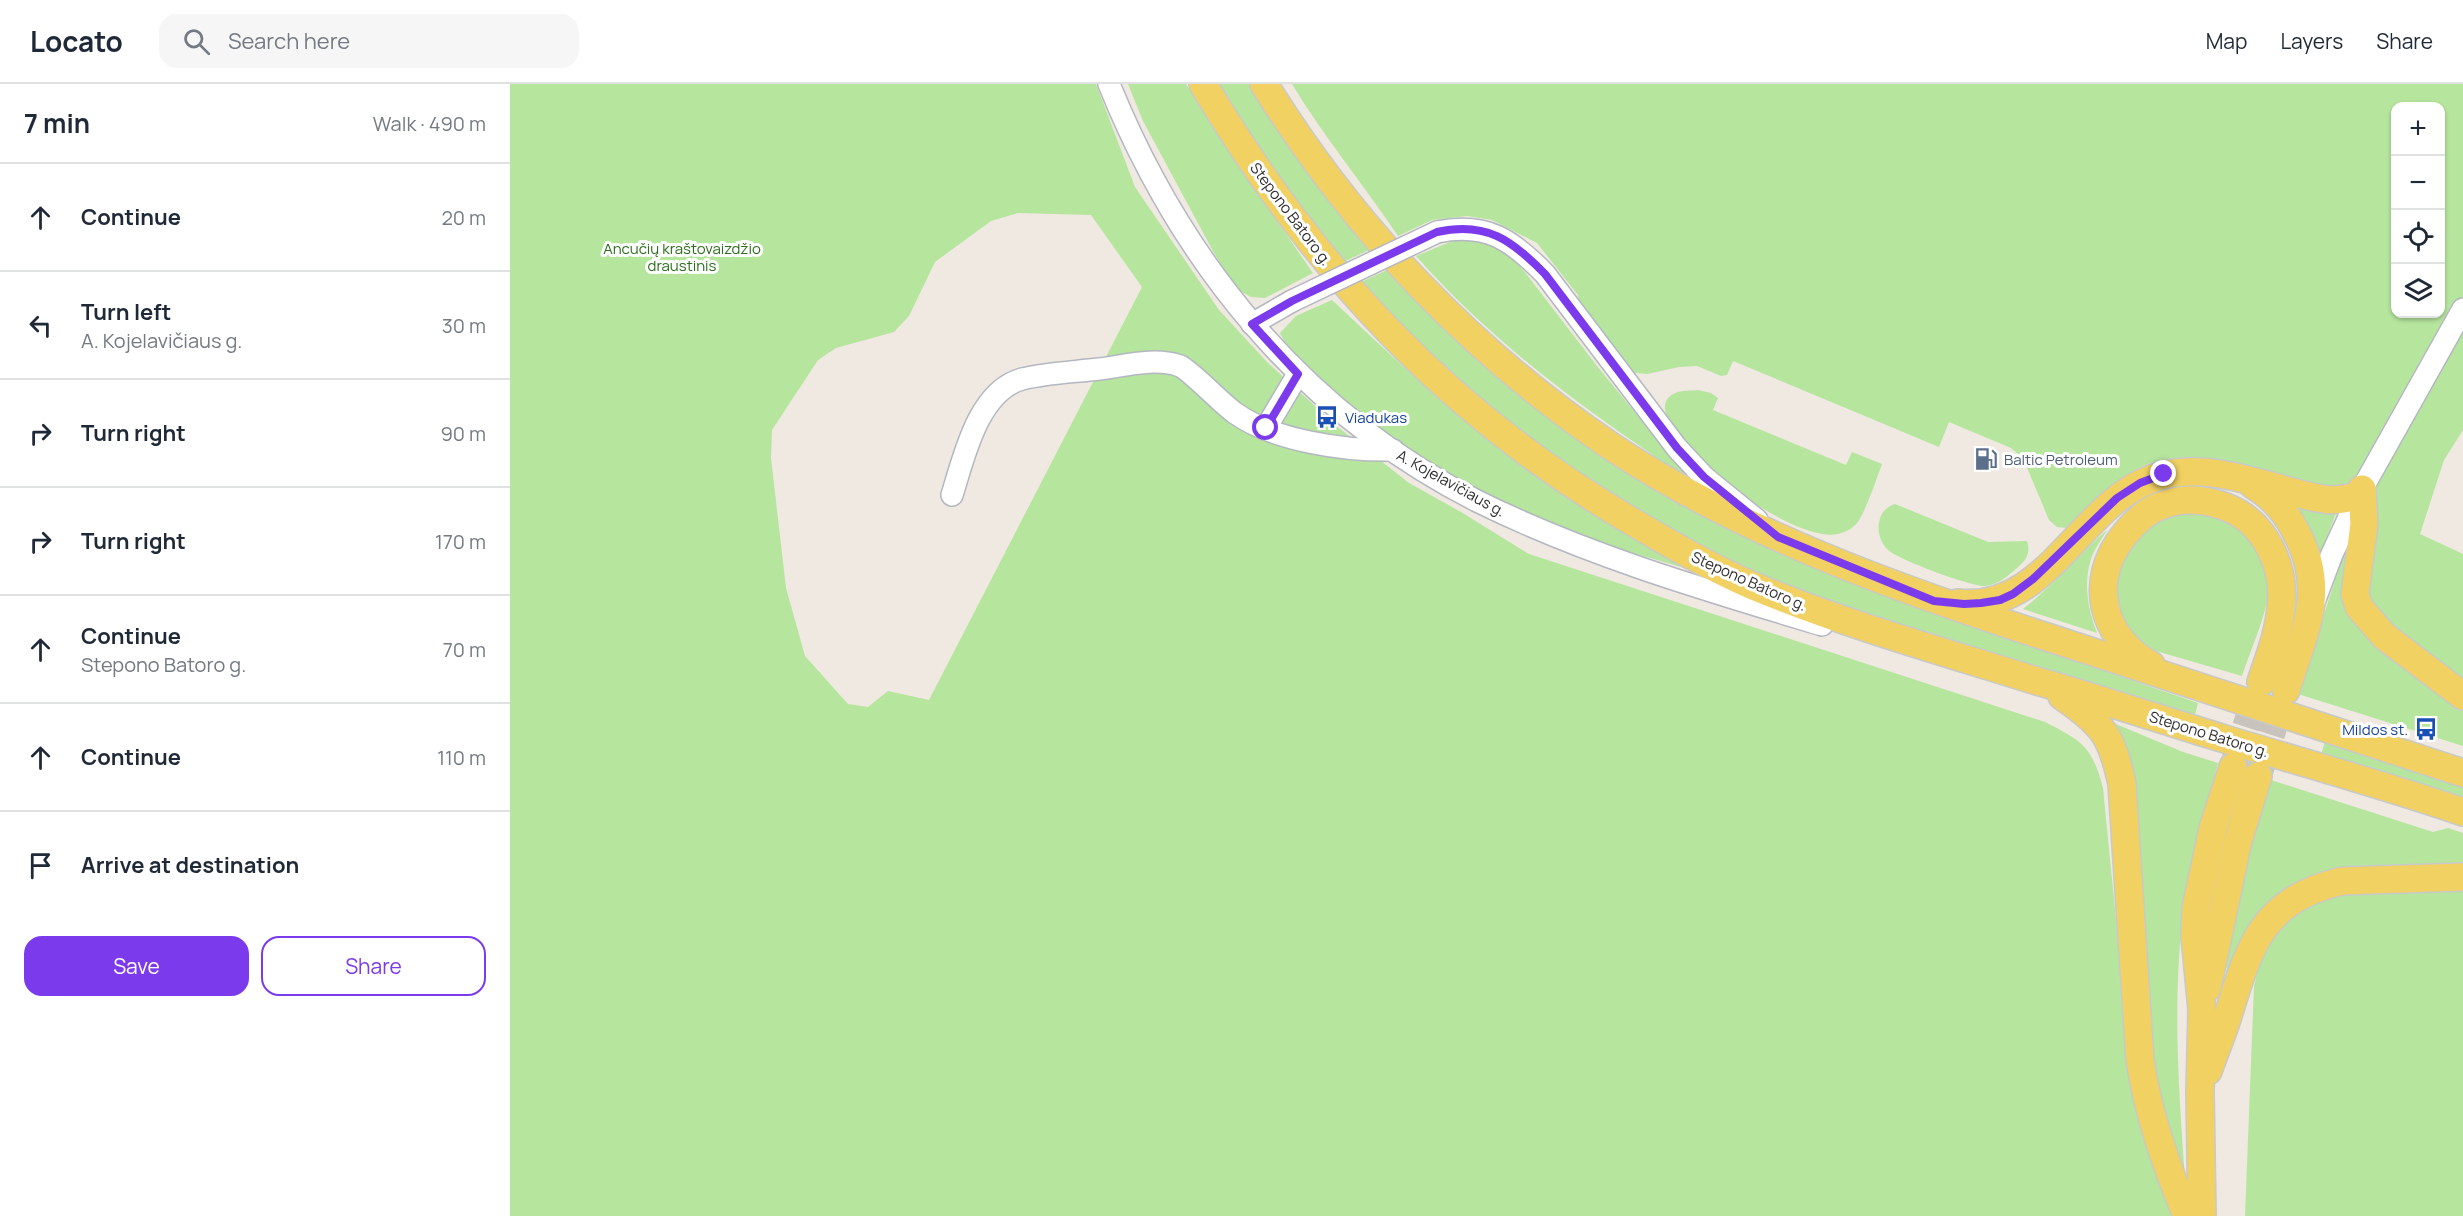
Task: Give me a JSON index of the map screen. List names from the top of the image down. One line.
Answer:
{"streets":{"main road":["Stepono Batoro g."],"street":["A. Kojelavičiaus g."]},"crossings":[["Stepono Batoro g.","A. Kojelavičiaus g."]],"parks":["Ancučių kraštovaizdžio draustinis"],"places":{"bus stop":["Viadukas","Mildos st."],"fuel station":["Baltic Petroleum"]},"page":{"header":"Locato","search":"Search here","nav":["Map","Layers","Share"],"heading":["7 min","Walk · 490 m"],"map_buttons":["+","−"],"list":[["Continue","20 m"],["Turn left","A. Kojelavičiaus g.","30 m"],["Turn right","90 m"],["Turn right","170 m"],["Continue","Stepono Batoro g.","70 m"],["Continue","110 m"],"Arrive at destination"],"buttons":["Save","Share"]}}
